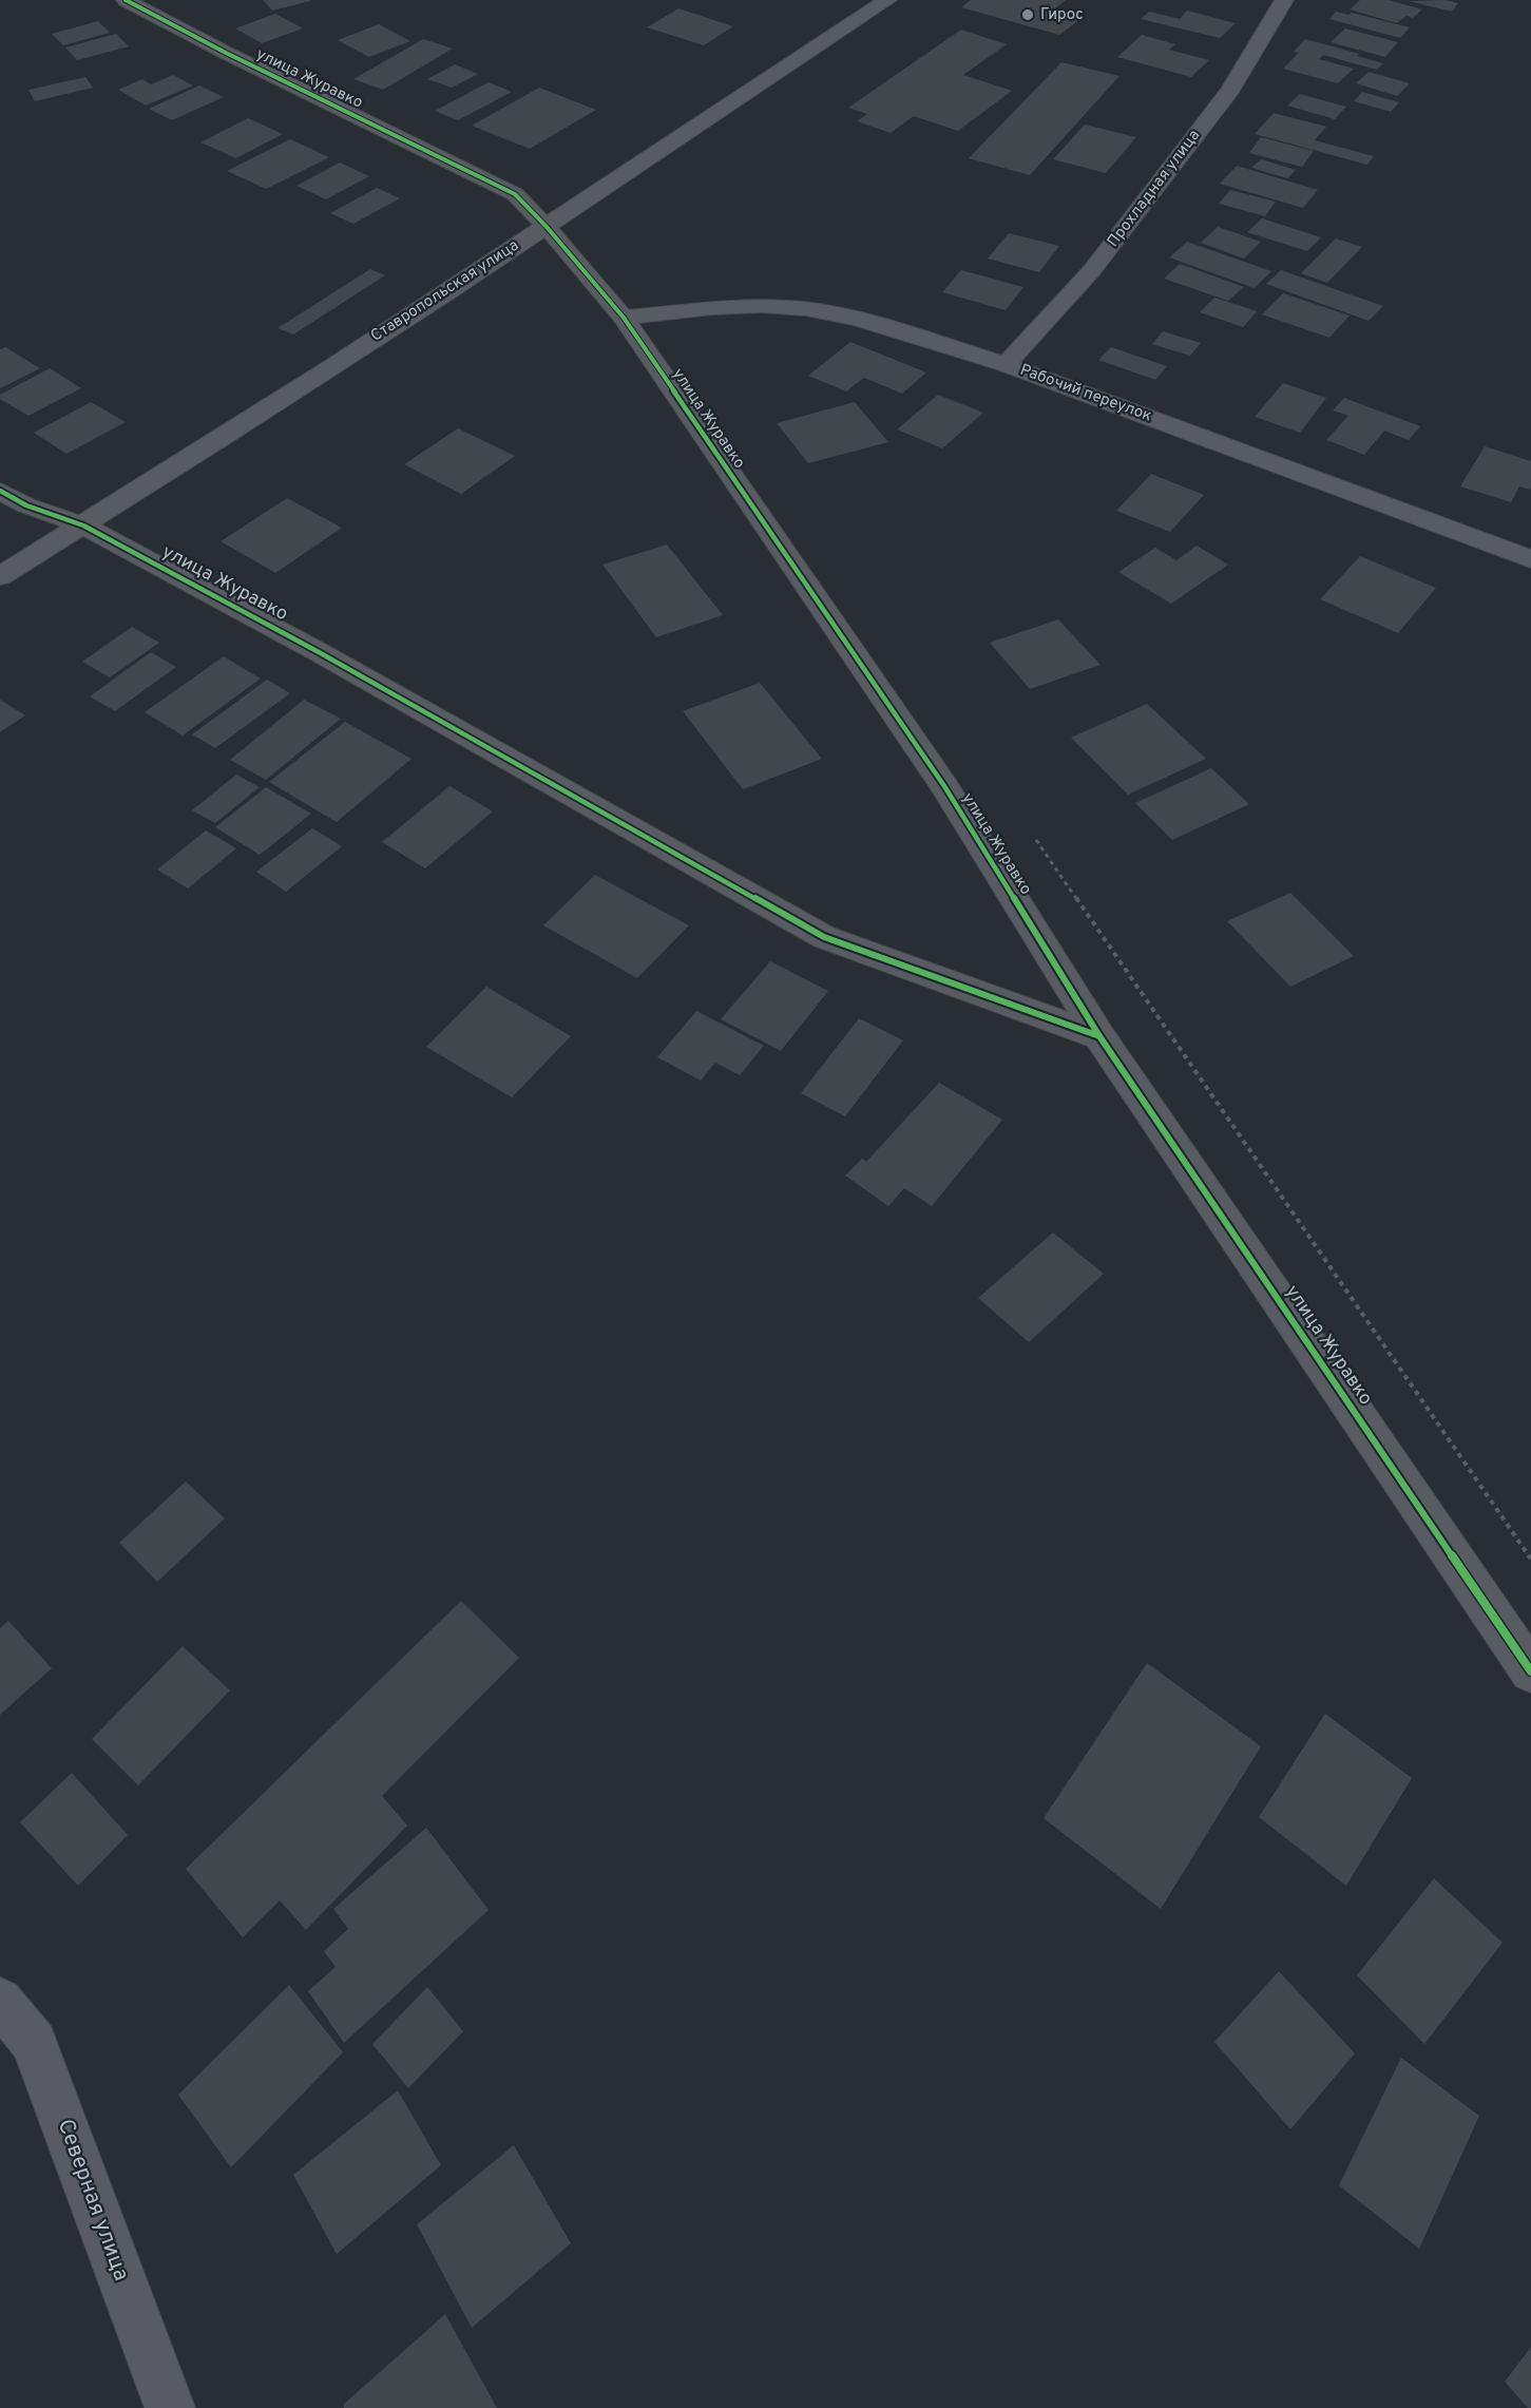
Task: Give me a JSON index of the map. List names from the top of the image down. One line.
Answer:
{"streets":{"street":["улица Журавко","Прохладная улица","Ставропольская улица","Рабочий переулок","Северная улица"]},"crossings":[["улица Журавко","Ставропольская улица"],["улица Журавко","Рабочий переулок"],["Прохладная улица","Рабочий переулок"]],"places":["Гирос"]}
